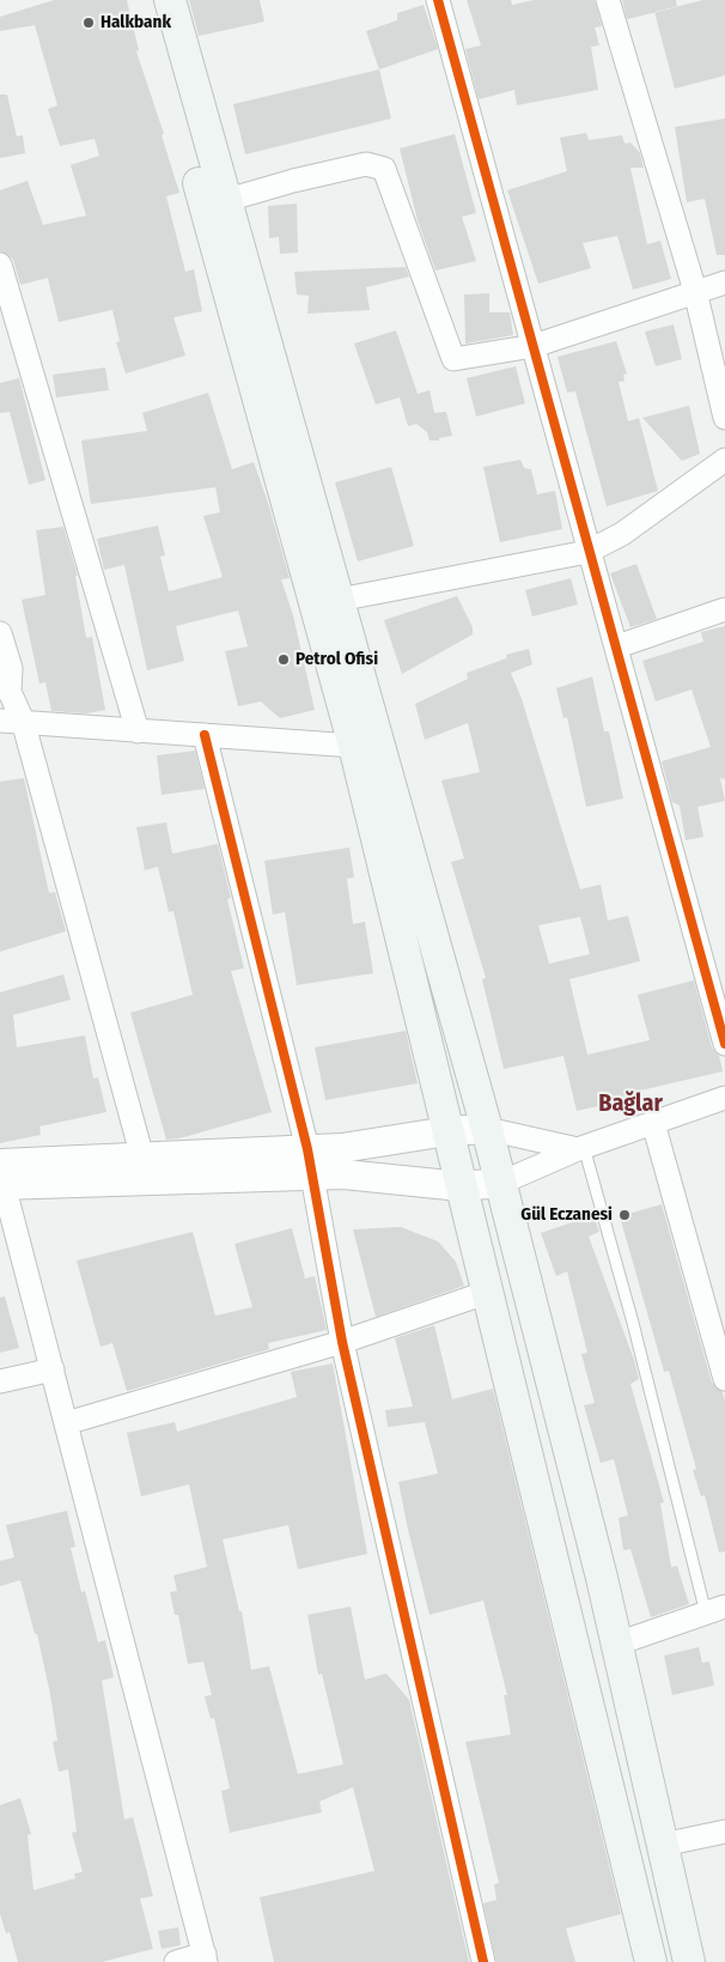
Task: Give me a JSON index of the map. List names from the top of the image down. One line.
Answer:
{"districts":["Bağlar"],"places":["Halkbank","Petrol Ofisi","Gül Eczanesi"]}
